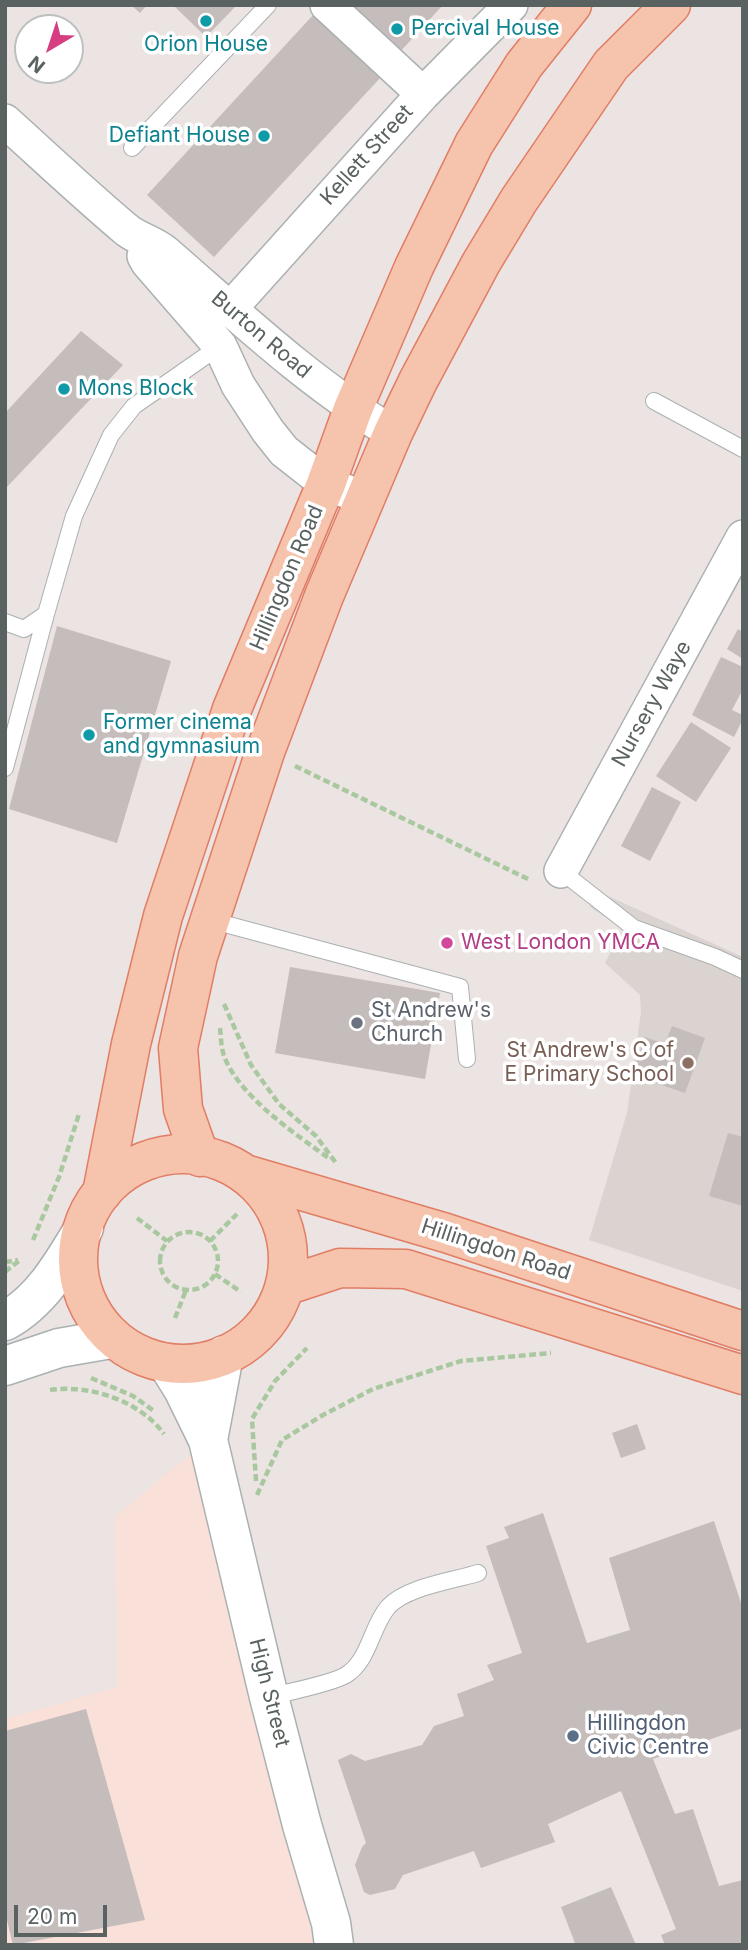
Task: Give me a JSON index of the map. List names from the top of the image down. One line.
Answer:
{"streets":{"main road":["Hillingdon Road"],"street":["Kellett Street","Burton Road","Nursery Waye","High Street"]},"crossings":[["Kellett Street","Burton Road"],["Burton Road","Hillingdon Road"]],"places":["Orion House","Percival House","Defiant House","Mons Block","Former cinema and gymnasium","West London YMCA","St Andrew's Church","St Andrew's C of E Primary School","Hillingdon Civic Centre"],"scale_bar":"20 m","north":"bottom left"}
